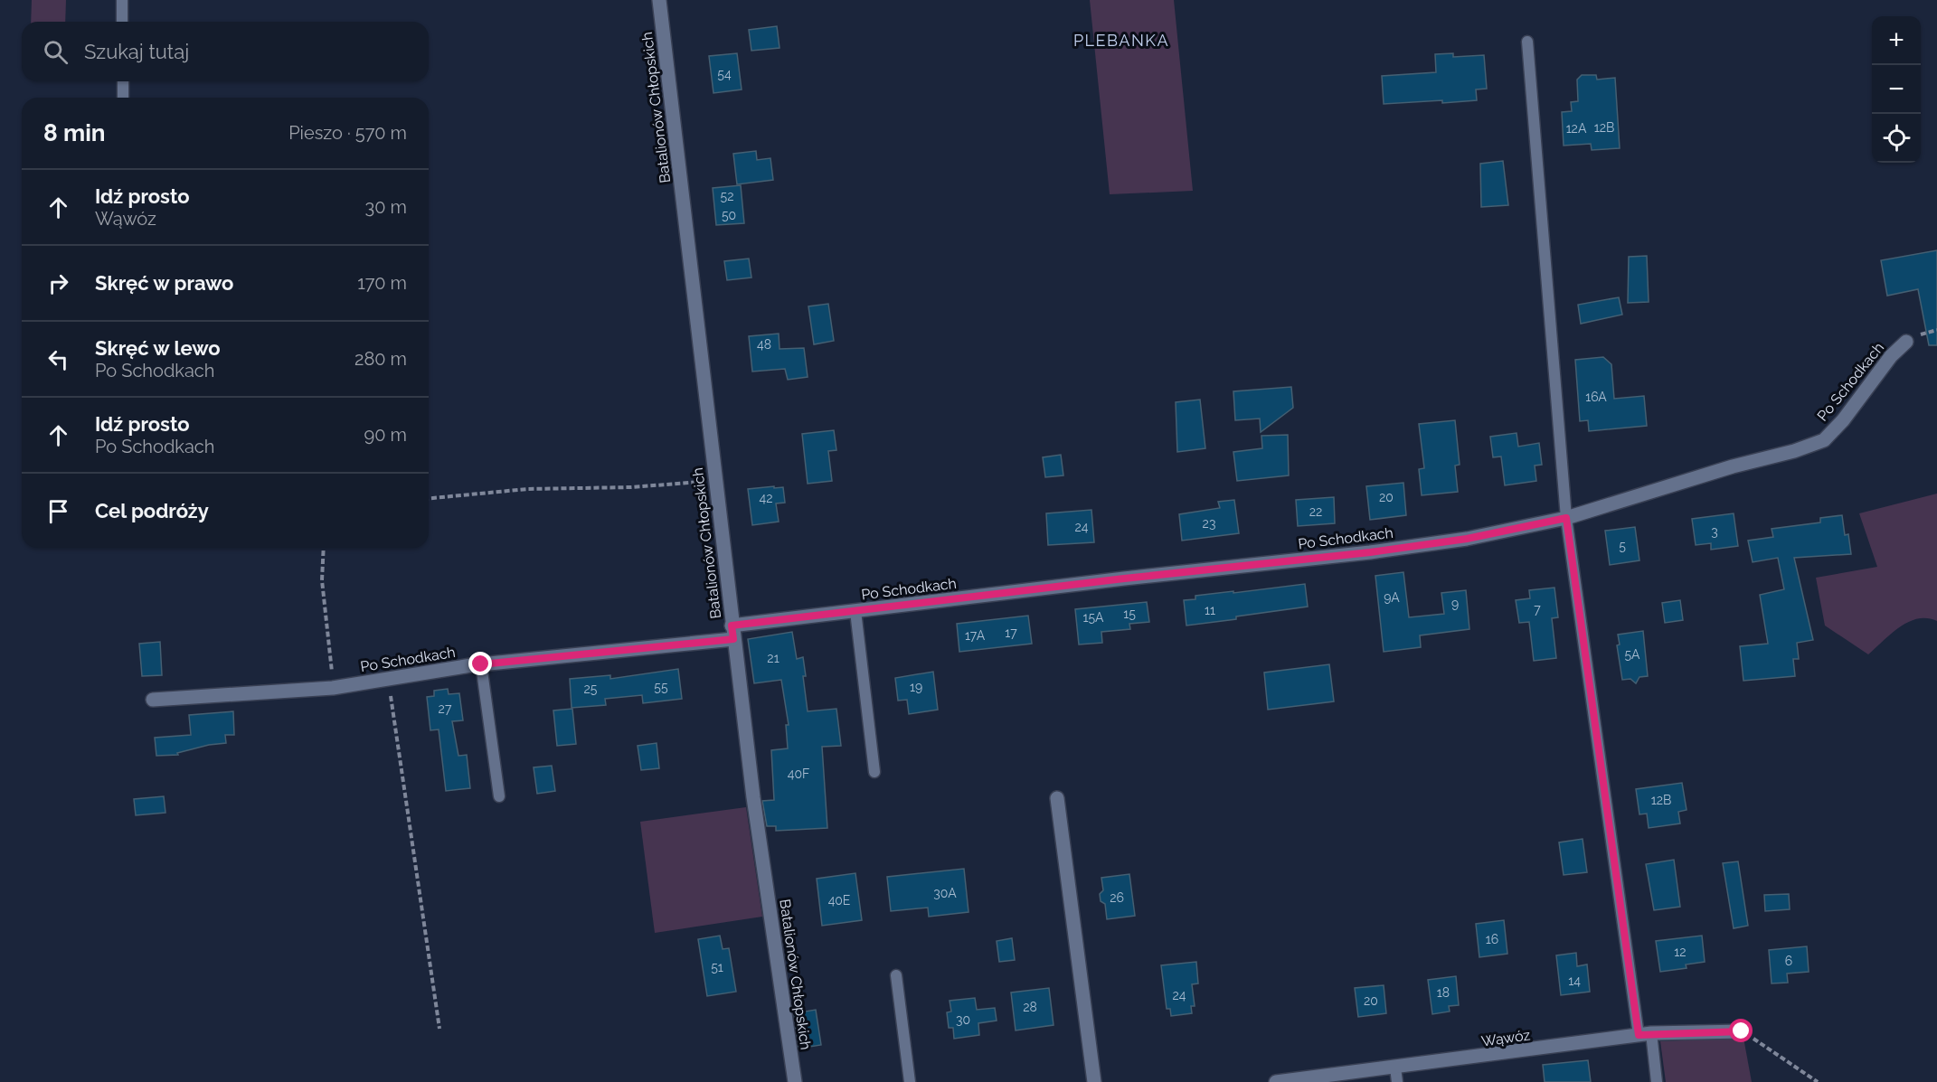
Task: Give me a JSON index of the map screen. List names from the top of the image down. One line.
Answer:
{"streets":{"street":["Batalionów Chłopskich","Po Schodkach","Wąwóz"]},"crossings":[["Batalionów Chłopskich","Po Schodkach"]],"districts":["PLEBANKA"],"house_numbers":["54","12B","12A","52","50","48","16A","20","42","22","23","24","3","5","9A","9","7","11","15","15A","17","17A","5A","21","55","19","25","27","40F","12B","30A","26","40E","16","12","6","51","14","18","24","20","28","30"],"page":{"map_buttons":["+","−"],"search":"Szukaj tutaj","heading":["8 min","Pieszo · 570 m"],"list":[["Idź prosto","Wąwóz","30 m"],["Skręć w prawo","170 m"],["Skręć w lewo","Po Schodkach","280 m"],["Idź prosto","Po Schodkach","90 m"],"Cel podróży"]}}
